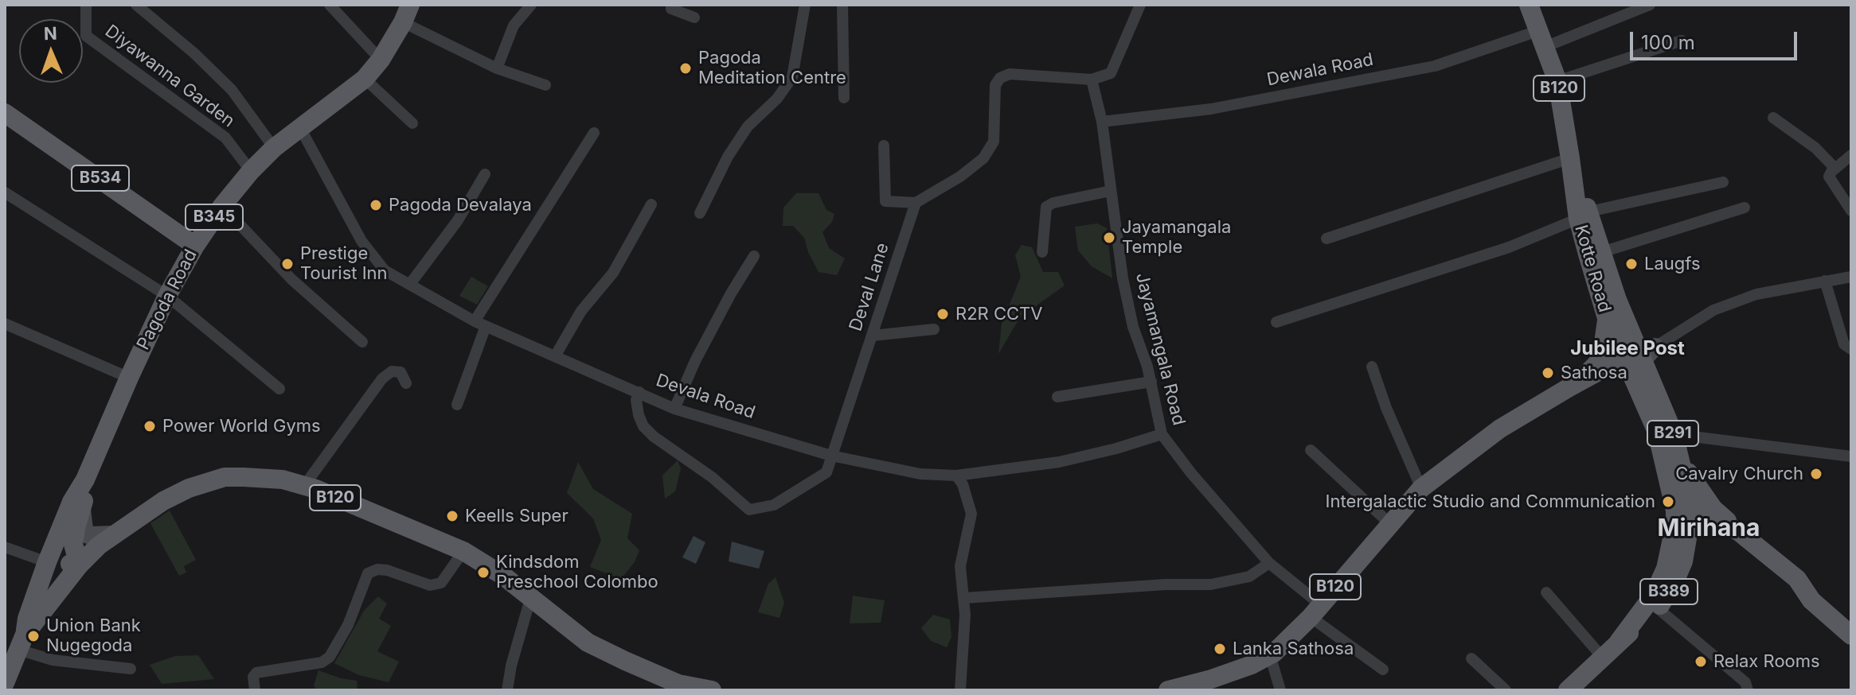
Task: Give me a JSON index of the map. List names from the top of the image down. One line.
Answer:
{"streets":{"main road":["B120","B534","B345","Kotte Road","Pagoda Road","B291","B389"],"street":["Dewala Road","Diyawanna Garden","Deval Lane","Jayamangala Road","Devala Road"]},"crossings":[["Dewala Road","Kotte Road"],["Dewala Road","Jayamangala Road"],["Diyawanna Garden","Pagoda Road"],["B120","Kotte Road"],["B120","Pagoda Road"],["B120","Jayamangala Road"],["B120","B291"],["B534","Pagoda Road"],["Kotte Road","B291"],["Deval Lane","Devala Road"],["Pagoda Road","Devala Road"],["Jayamangala Road","Devala Road"],["B291","B389"]],"districts":["Jubilee Post","Mirihana"],"places":["Pagoda Meditation Centre","Pagoda Devalaya","Jayamangala Temple","Prestige Tourist Inn","Laugfs","R2R CCTV","Sathosa","Power World Gyms","Cavalry Church","Intergalactic Studio and Communication","Keells Super","Kindsdom Preschool Colombo","Union Bank Nugegoda","Lanka Sathosa","Relax Rooms"],"scale_bar":"100 m","north":"top"}
